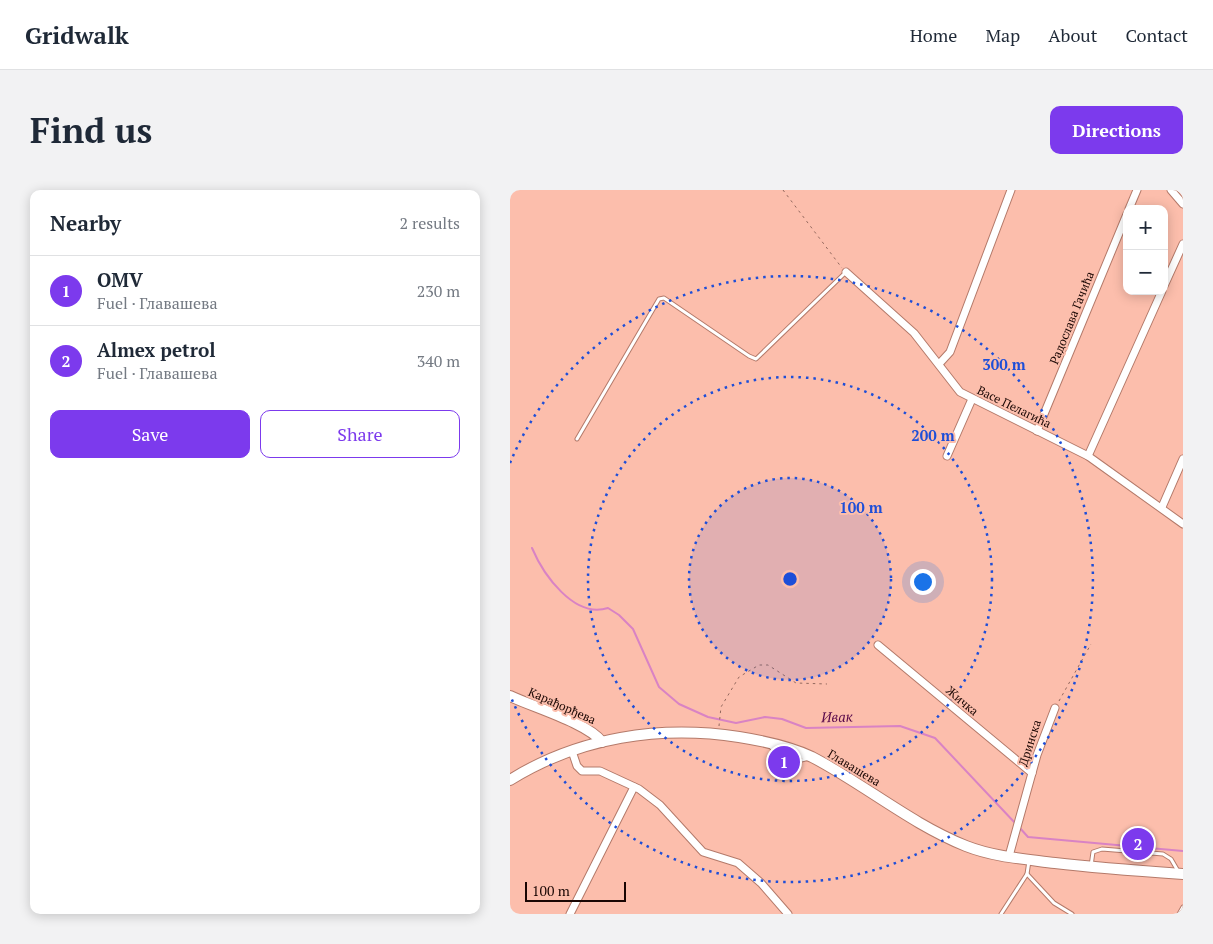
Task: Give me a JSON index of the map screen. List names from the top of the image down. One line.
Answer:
{"streets":{"main road":["Карађорђева","Главашева"],"street":["Радослава Гачића","Васе Пелагића","Жичка","Дринска"]},"crossings":[["Радослава Гачића","Васе Пелагића"],["Жичка","Дринска"],["Карађорђева","Главашева"],["Дринска","Главашева"]],"water":["Ивак"],"scale_bar":"100 m","page":{"header":"Gridwalk","nav":["Home","Map","About","Contact"],"buttons":["Directions",["Save","Share"]],"title":"Find us","heading":["Nearby","2 results"],"map_buttons":["+","−"],"list":[{"mark":"1","name":"OMV","note":"Fuel · Главашева","value":"230 m"},{"mark":"2","name":"Almex petrol","note":"Fuel · Главашева","value":"340 m"}],"pins":["1","2"],"scale":"100 m"},"rings":["300 m","200 m","100 m"]}
